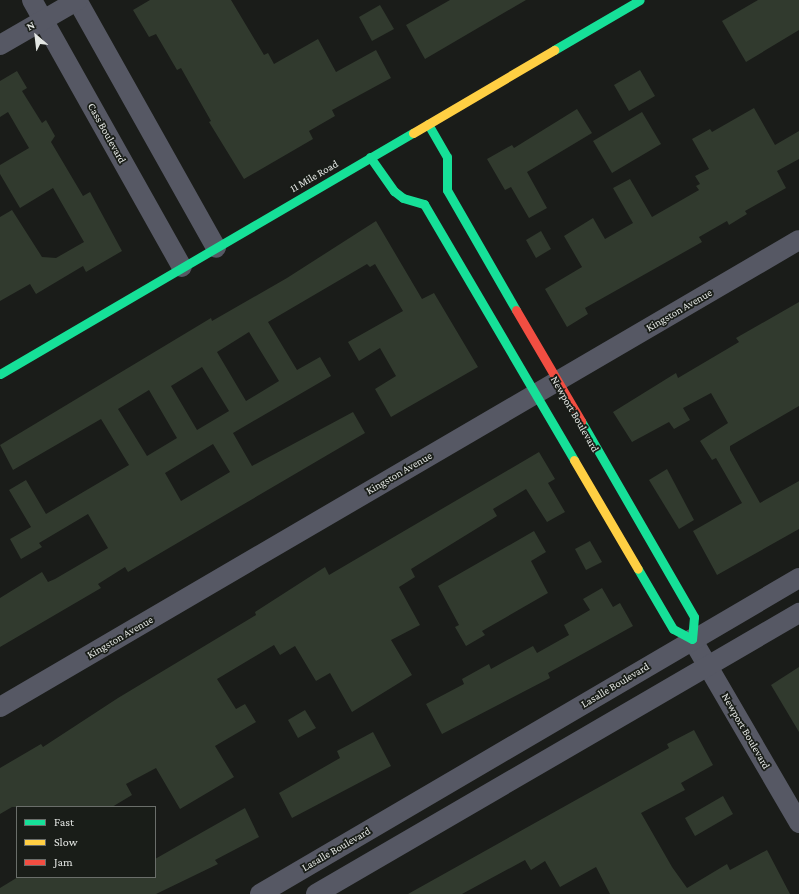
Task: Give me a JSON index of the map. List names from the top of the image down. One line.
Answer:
{"streets":{"street":["Cass Boulevard","11 Mile Road","Kingston Avenue","Newport Boulevard","Lasalle Boulevard"]},"crossings":[["Cass Boulevard","11 Mile Road"],["11 Mile Road","Newport Boulevard"],["Kingston Avenue","Newport Boulevard"],["Newport Boulevard","Lasalle Boulevard"]],"legend":["Fast","Slow","Jam"],"north":"top left"}
